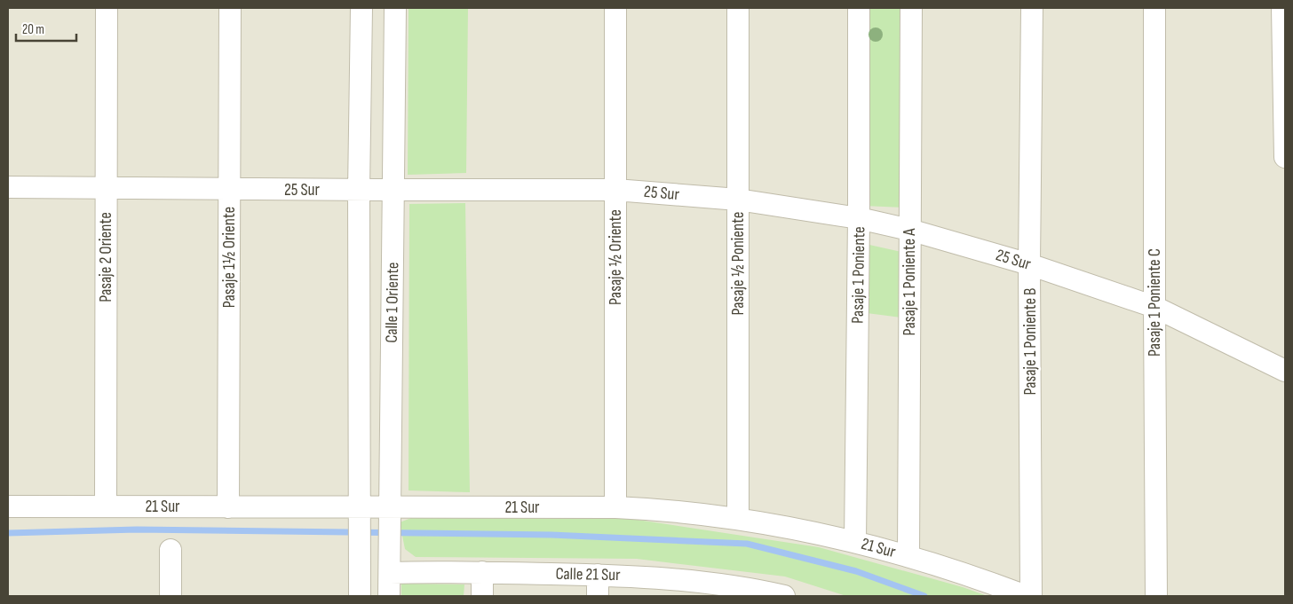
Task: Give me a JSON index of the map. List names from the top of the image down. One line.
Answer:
{"streets":{"street":["25 Sur","Pasaje 2 Oriente","Pasaje 1½ Oriente","Pasaje ½ Oriente","Pasaje ½ Poniente","Pasaje 1 Poniente","Pasaje 1 Poniente A","Calle 1 Oriente","Pasaje 1 Poniente C","Pasaje 1 Poniente B","21 Sur","Calle 21 Sur"]},"crossings":[["25 Sur","Pasaje 2 Oriente"],["25 Sur","Pasaje 1½ Oriente"],["25 Sur","Pasaje ½ Oriente"],["25 Sur","Pasaje ½ Poniente"],["25 Sur","Pasaje 1 Poniente"],["25 Sur","Pasaje 1 Poniente A"],["25 Sur","Calle 1 Oriente"],["25 Sur","Pasaje 1 Poniente C"],["25 Sur","Pasaje 1 Poniente B"],["Pasaje 2 Oriente","21 Sur"],["Pasaje 1½ Oriente","21 Sur"],["Pasaje ½ Oriente","21 Sur"],["Pasaje ½ Poniente","21 Sur"],["Pasaje 1 Poniente","21 Sur"],["Pasaje 1 Poniente A","21 Sur"],["Calle 1 Oriente","21 Sur"],["Calle 1 Oriente","Calle 21 Sur"]],"scale_bar":"20 m"}
